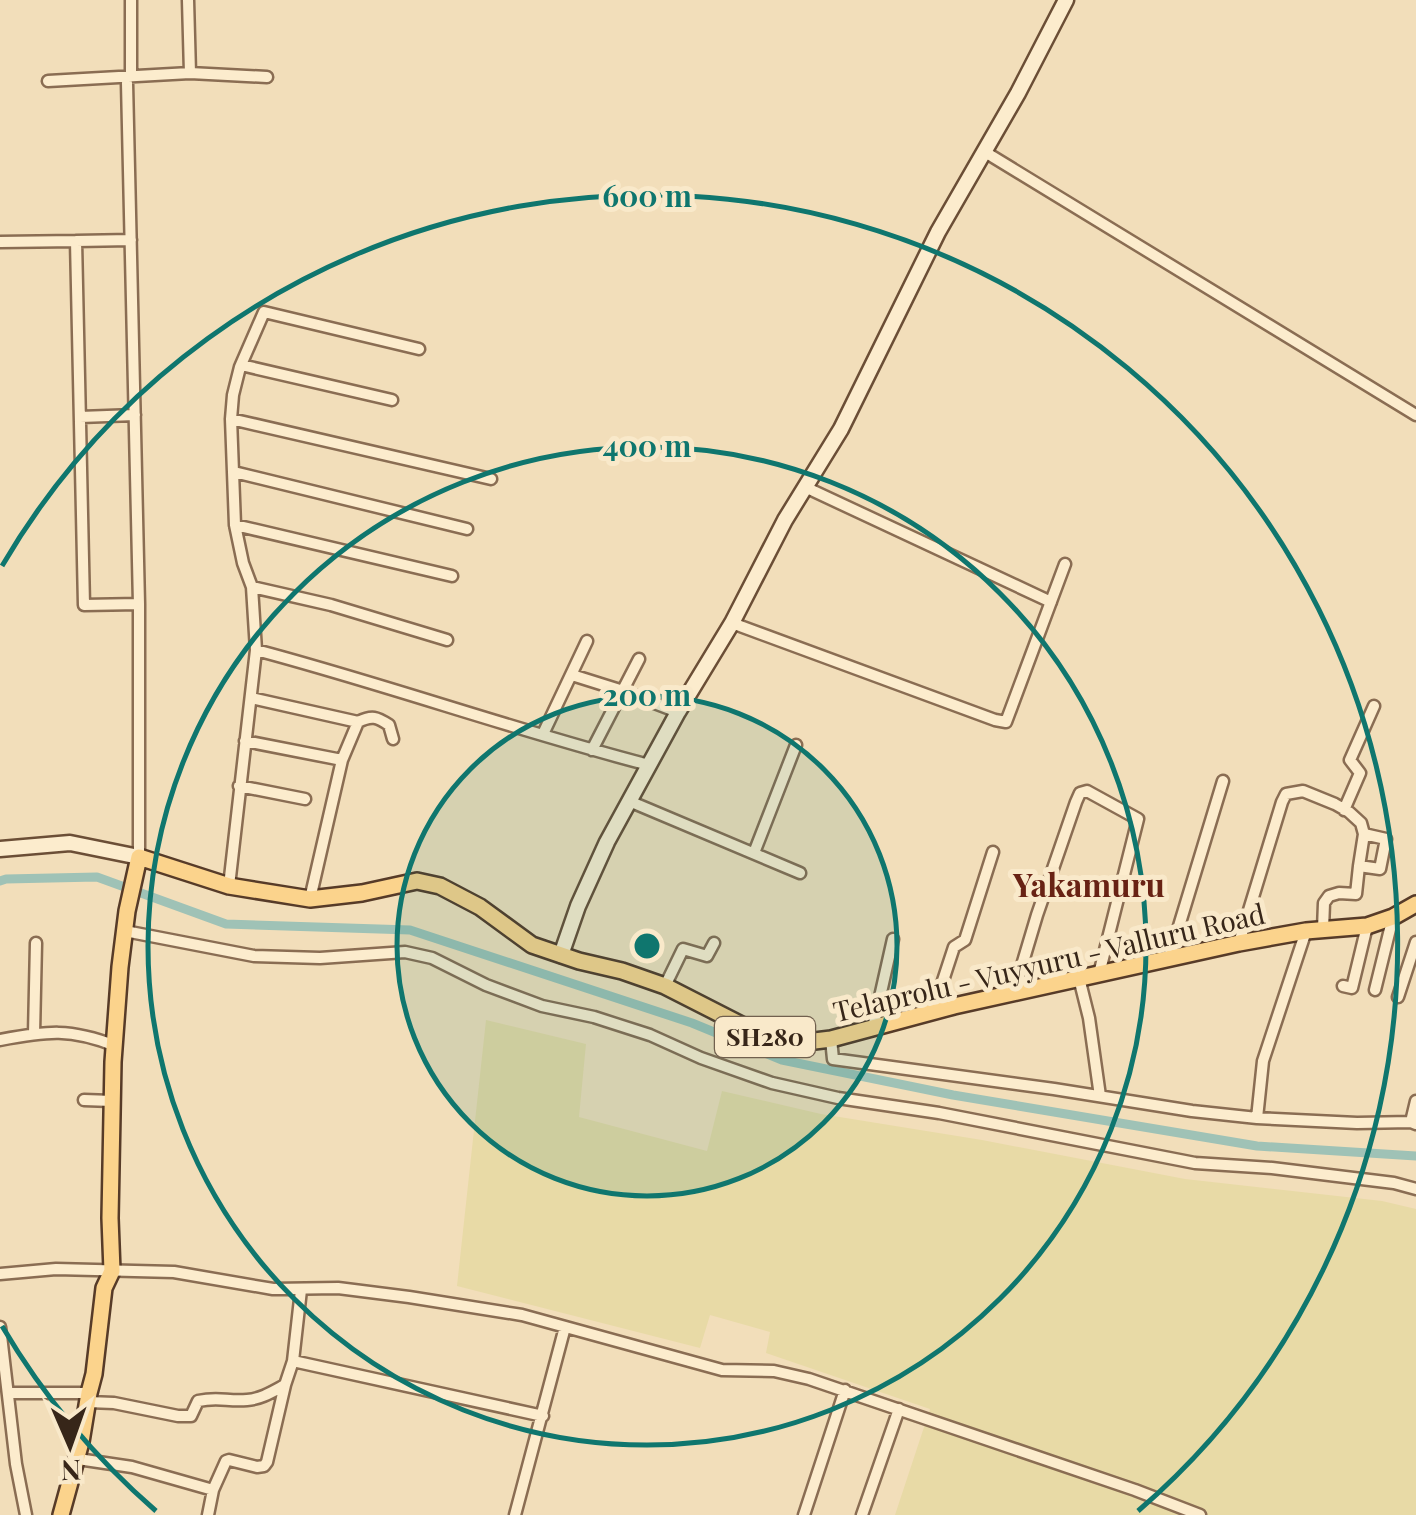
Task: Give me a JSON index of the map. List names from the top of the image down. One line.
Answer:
{"streets":{"main road":["Telaprolu - Vuyyuru - Valluru Road","SH280"]},"districts":["Yakamuru"],"north":"bottom","rings":["600 m","400 m","200 m"]}
